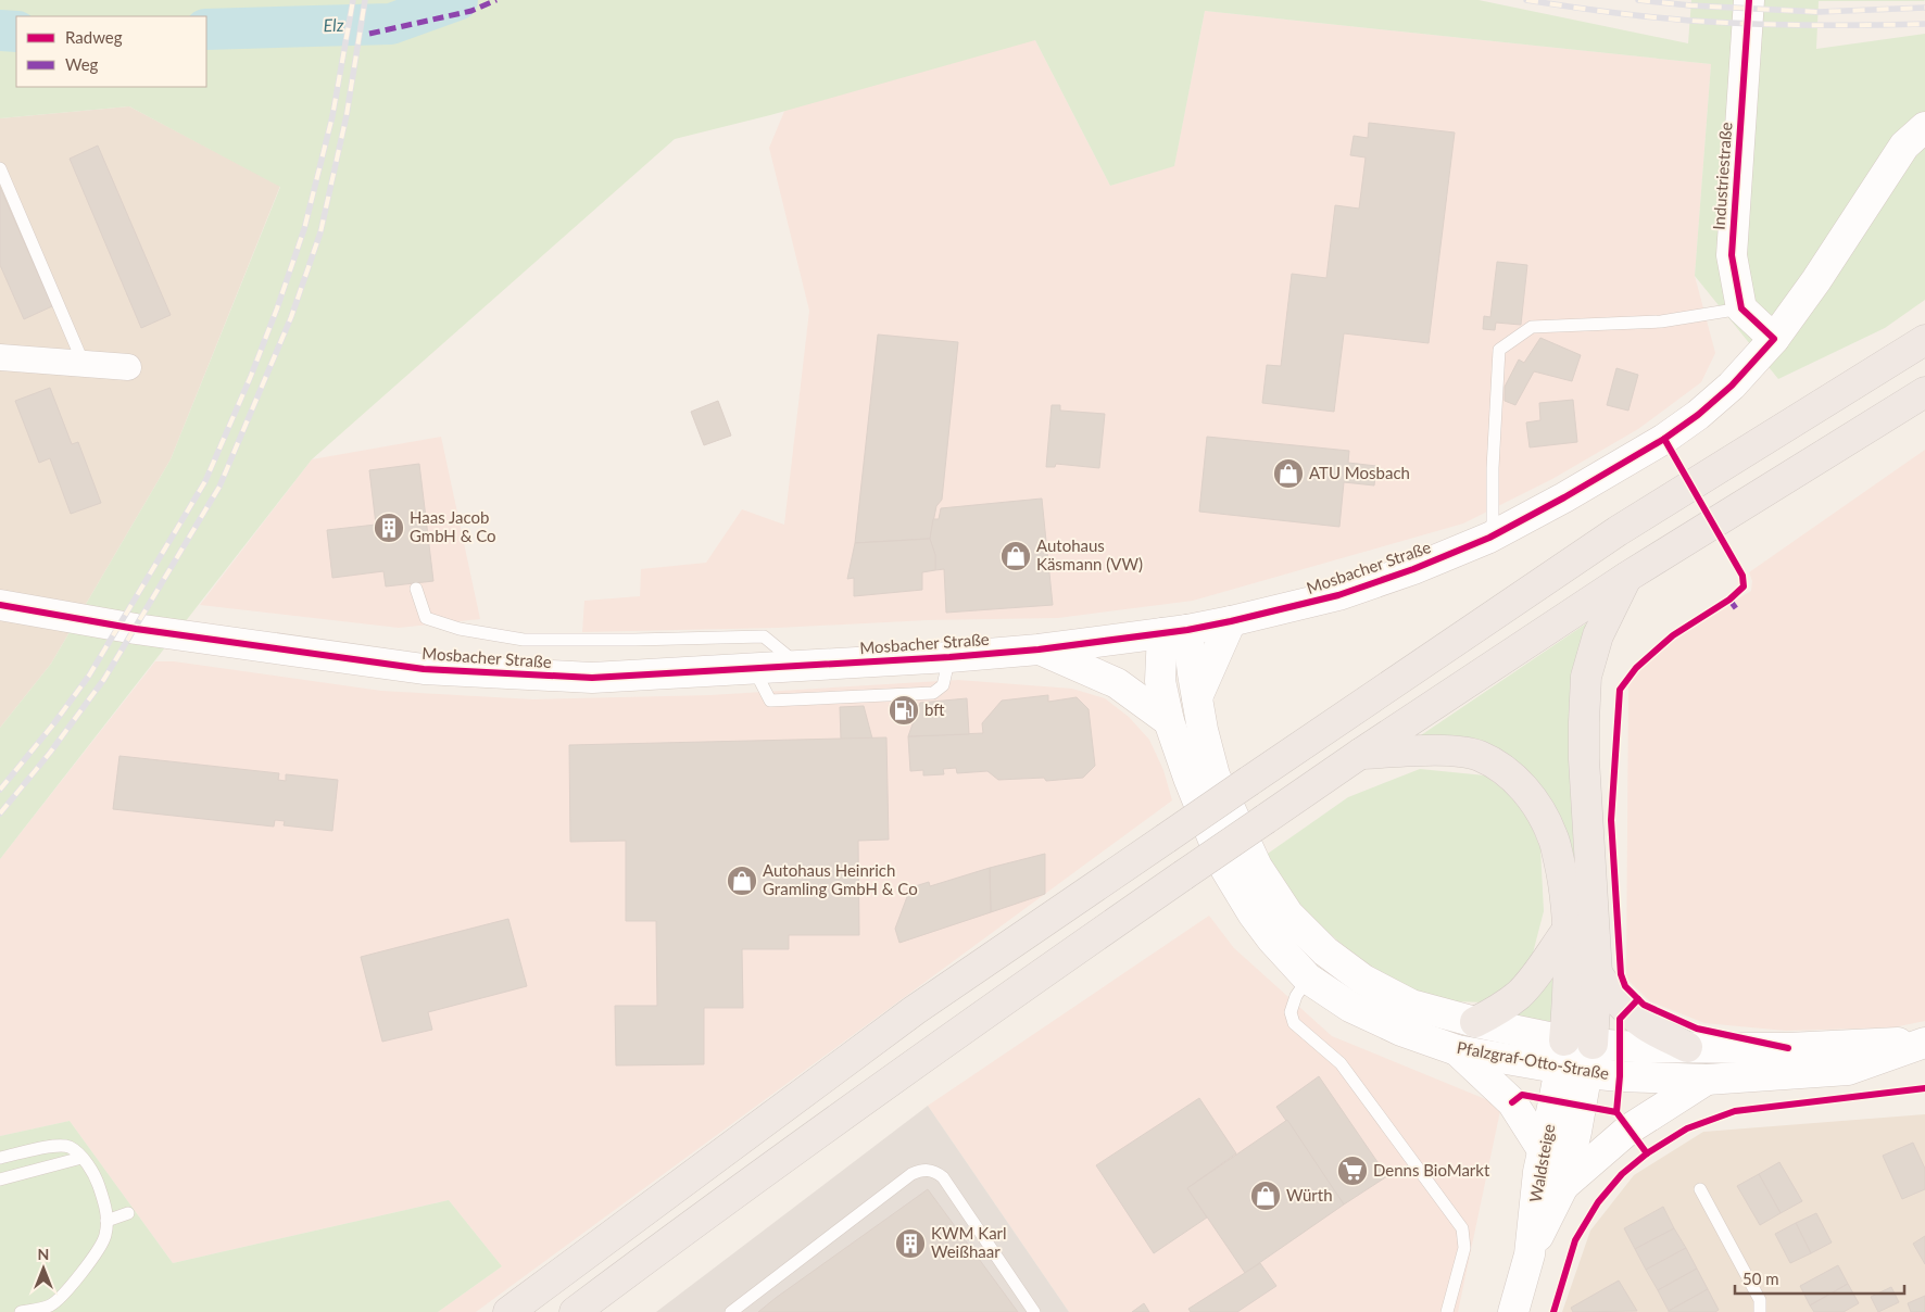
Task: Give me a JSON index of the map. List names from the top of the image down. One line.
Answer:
{"streets":{"street":["Industriestraße","Mosbacher Straße","Pfalzgraf-Otto-Straße","Waldsteige"]},"crossings":[["Mosbacher Straße","Pfalzgraf-Otto-Straße"],["Pfalzgraf-Otto-Straße","Waldsteige"]],"water":["Elz"],"places":{"shop":["ATU Mosbach","Autohaus Käsmann (VW)","Autohaus Heinrich Gramling GmbH & Co","Würth"],"building":["Haas Jacob GmbH & Co","KWM Karl Weißhaar"],"fuel station":["bft"],"supermarket":["Denns BioMarkt"]},"legend":["Radweg","Weg"],"scale_bar":"50 m","north":"top"}
